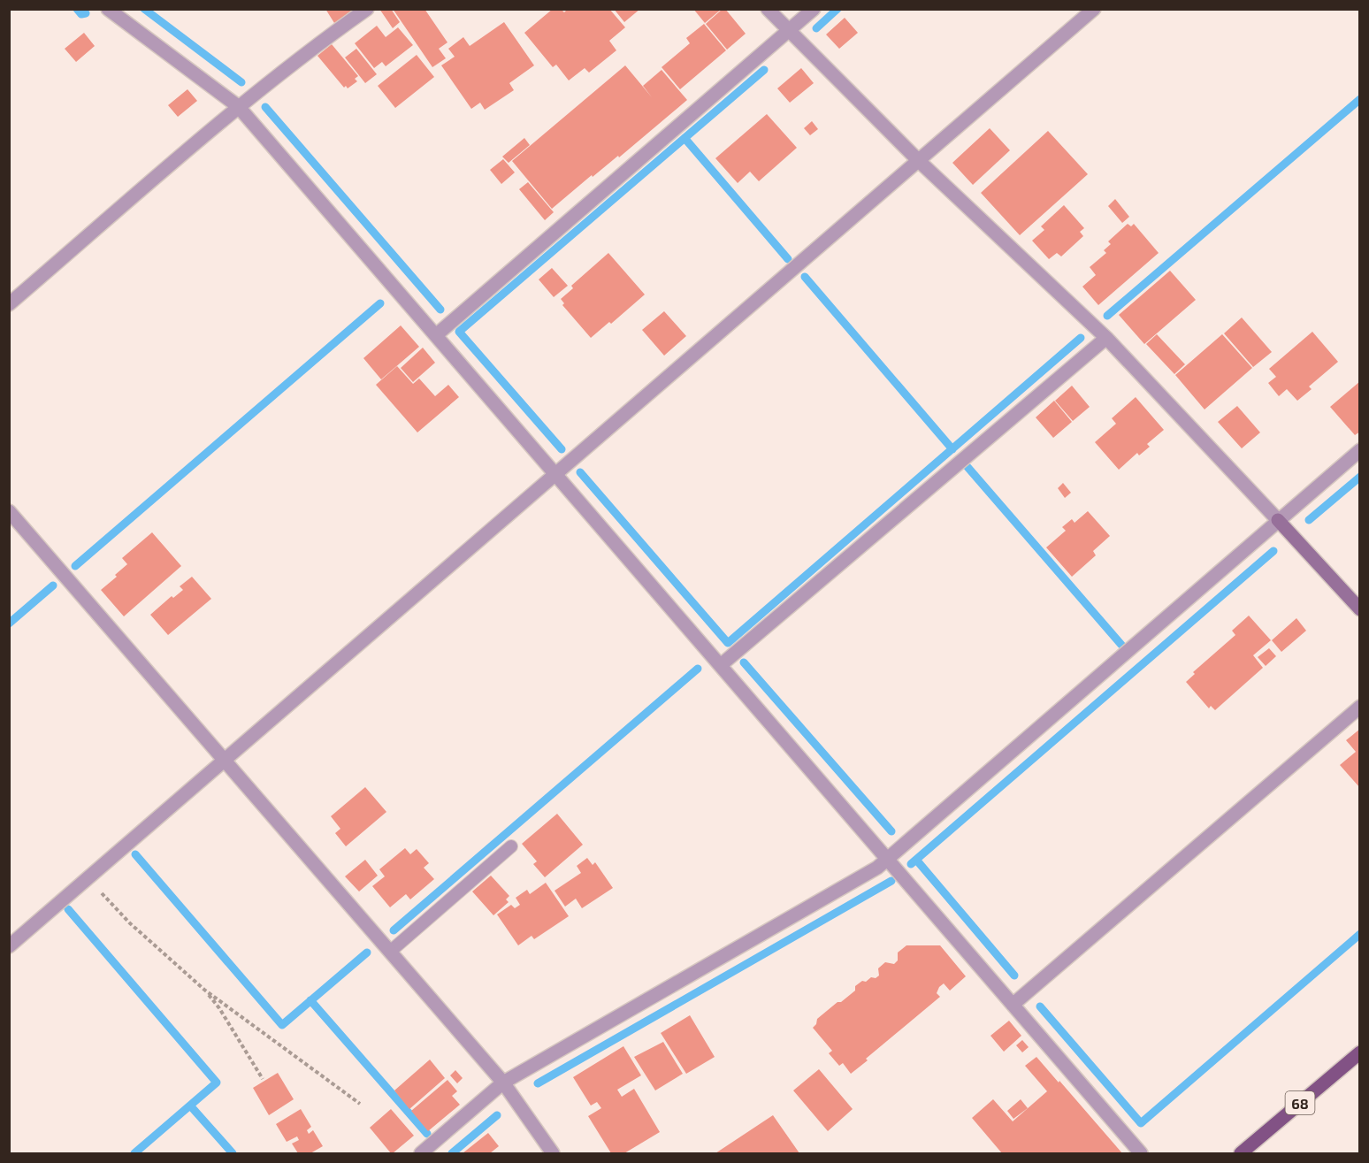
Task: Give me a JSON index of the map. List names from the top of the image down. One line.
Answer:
{"streets":{"main road":["68"]}}
